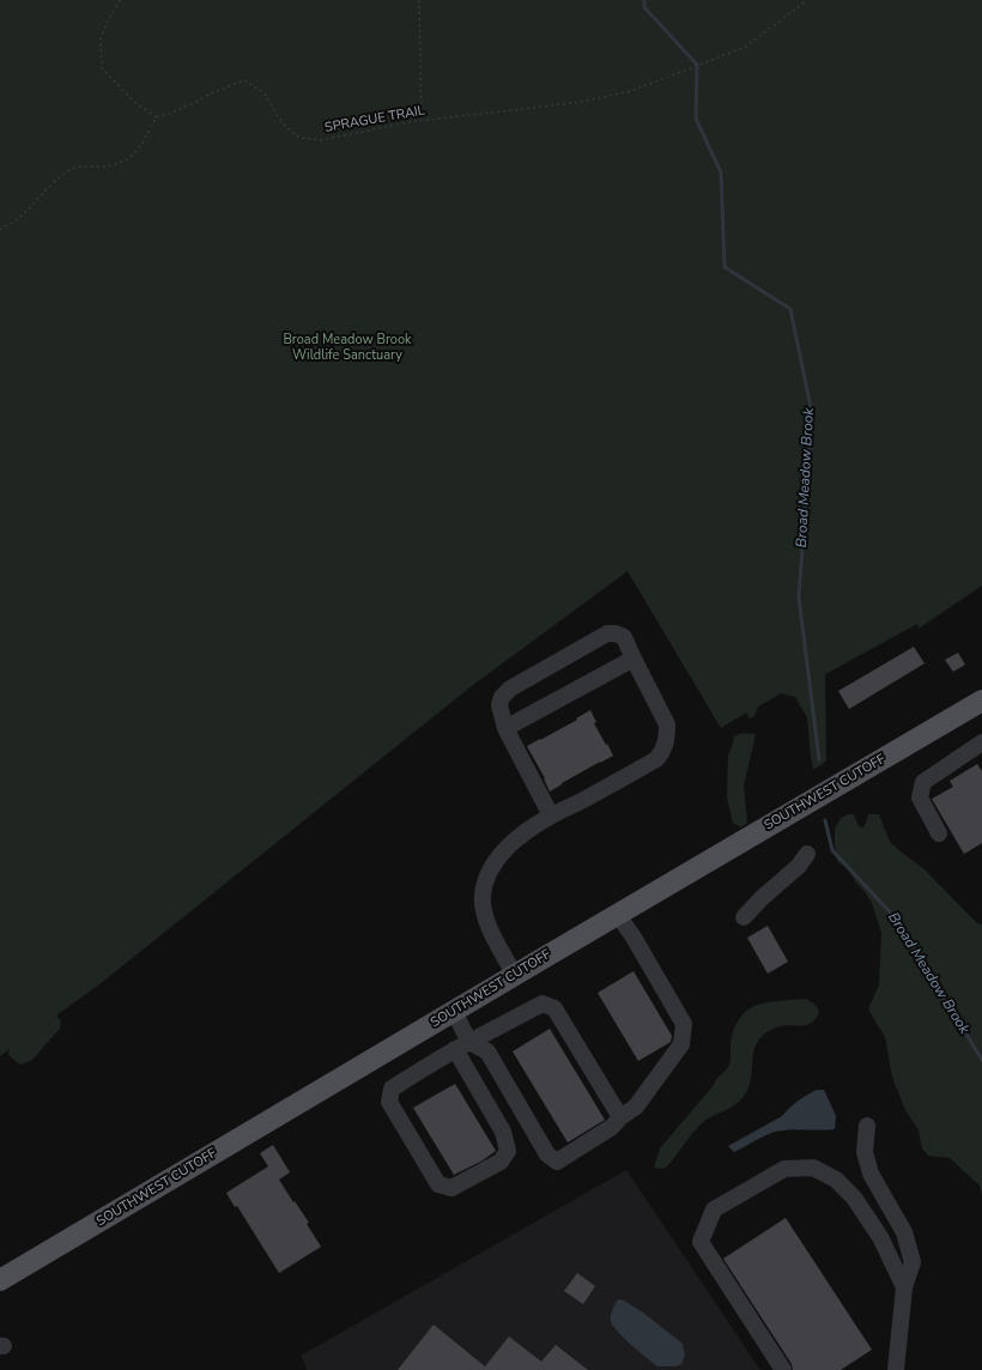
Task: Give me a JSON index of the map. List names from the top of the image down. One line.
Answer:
{"streets":{"main road":["SOUTHWEST CUTOFF"],"path":["SPRAGUE TRAIL"]},"water":["Broad Meadow Brook"],"parks":["Broad Meadow Brook Wildlife Sanctuary"]}
